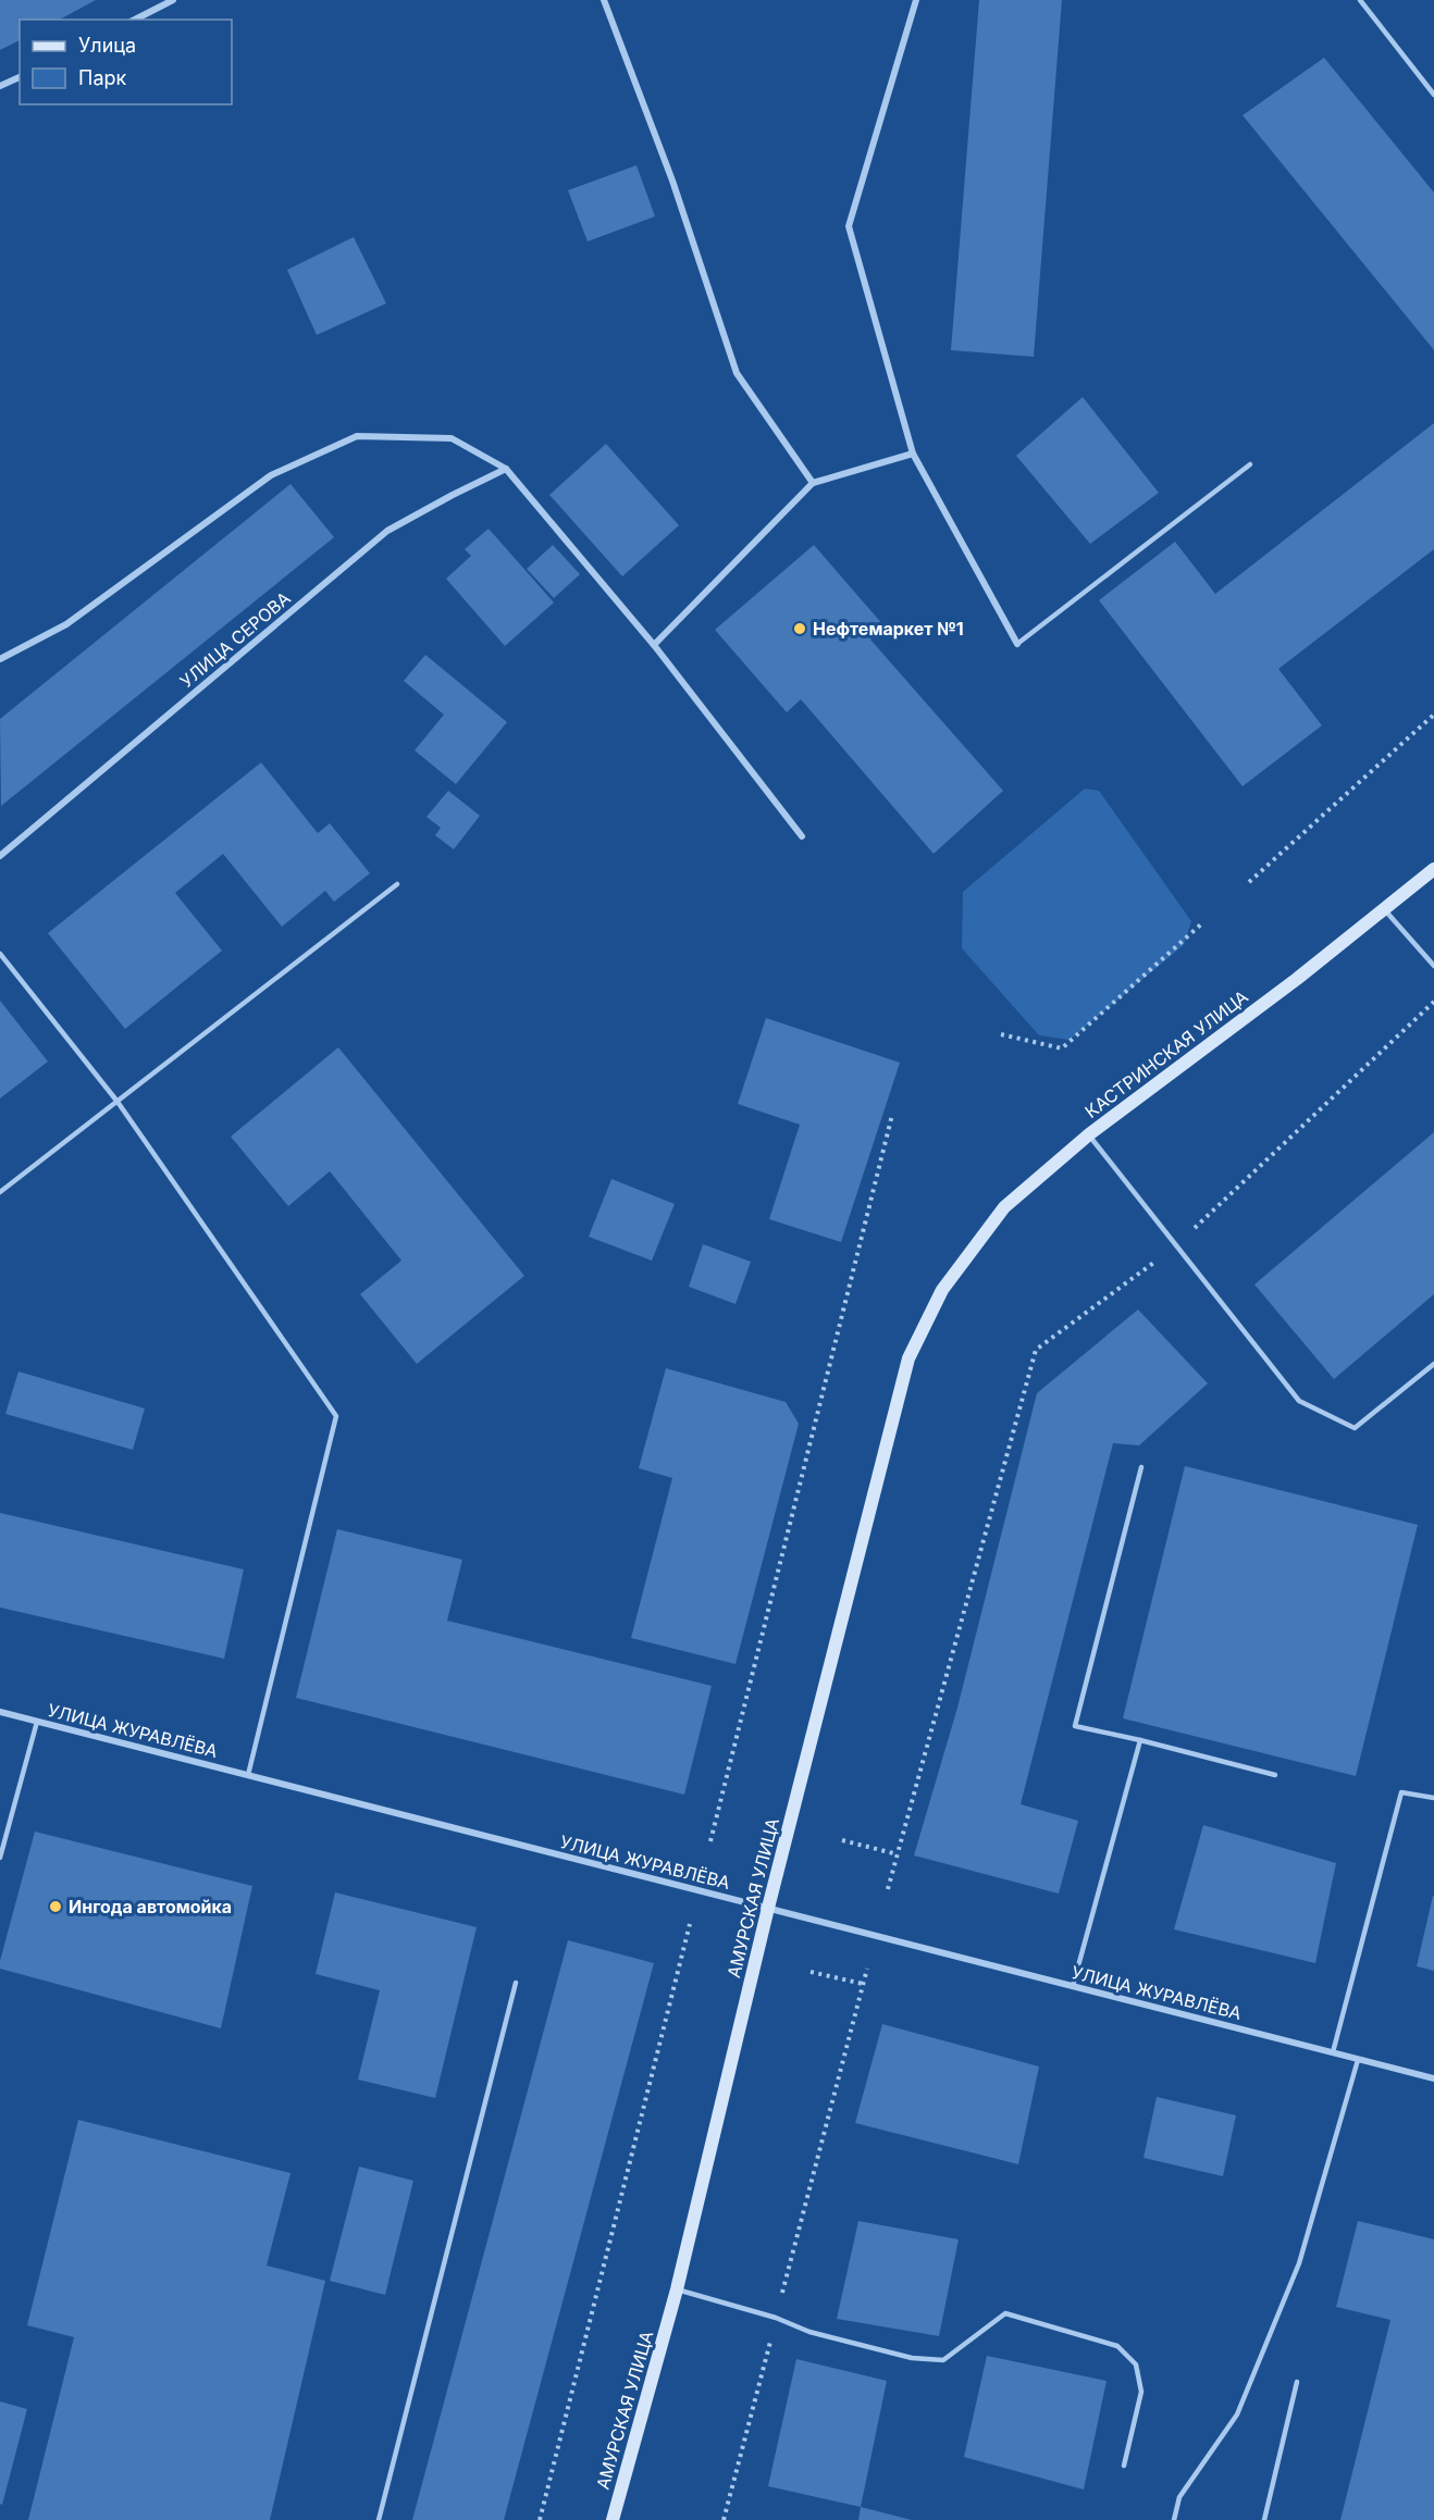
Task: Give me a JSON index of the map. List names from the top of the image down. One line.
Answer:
{"streets":{"main road":["КАСТРИНСКАЯ УЛИЦА","АМУРСКАЯ УЛИЦА"],"street":["УЛИЦА СЕРОВА","УЛИЦА ЖУРАВЛЁВА"]},"crossings":[["КАСТРИНСКАЯ УЛИЦА","АМУРСКАЯ УЛИЦА"],["УЛИЦА ЖУРАВЛЁВА","АМУРСКАЯ УЛИЦА"]],"places":["Нефтемаркет №1","Ингода автомойка"],"legend":["Улица","Парк"]}
